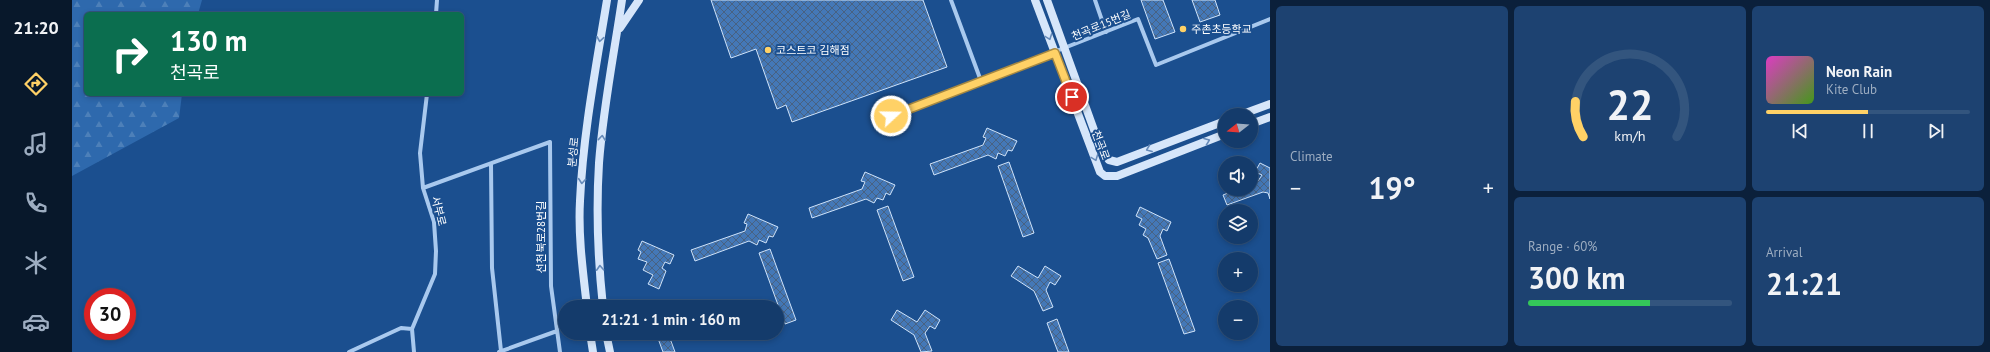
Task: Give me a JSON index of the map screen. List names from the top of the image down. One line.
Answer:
{"streets":{"main road":["천곡로","분성로"],"street":["천곡로15번길","서부로","선천북로28번길"]},"crossings":[["천곡로15번길","천곡로"]],"places":["주촌초등학교","코스트코 김해점"],"north":"left","page":{"tabs":"21:20","tile":["Climate",["Range · 60%","300 km"],["Arrival","21:21"]],"turn":["130 m","천곡로"],"song":["Neon Rain","Kite Club"],"map_buttons":["+","−"],"heat":["−","19°","+"],"limit":"30","trip":"21:21 · 1 min · 160 m","gauge":["22","km/h"]}}
